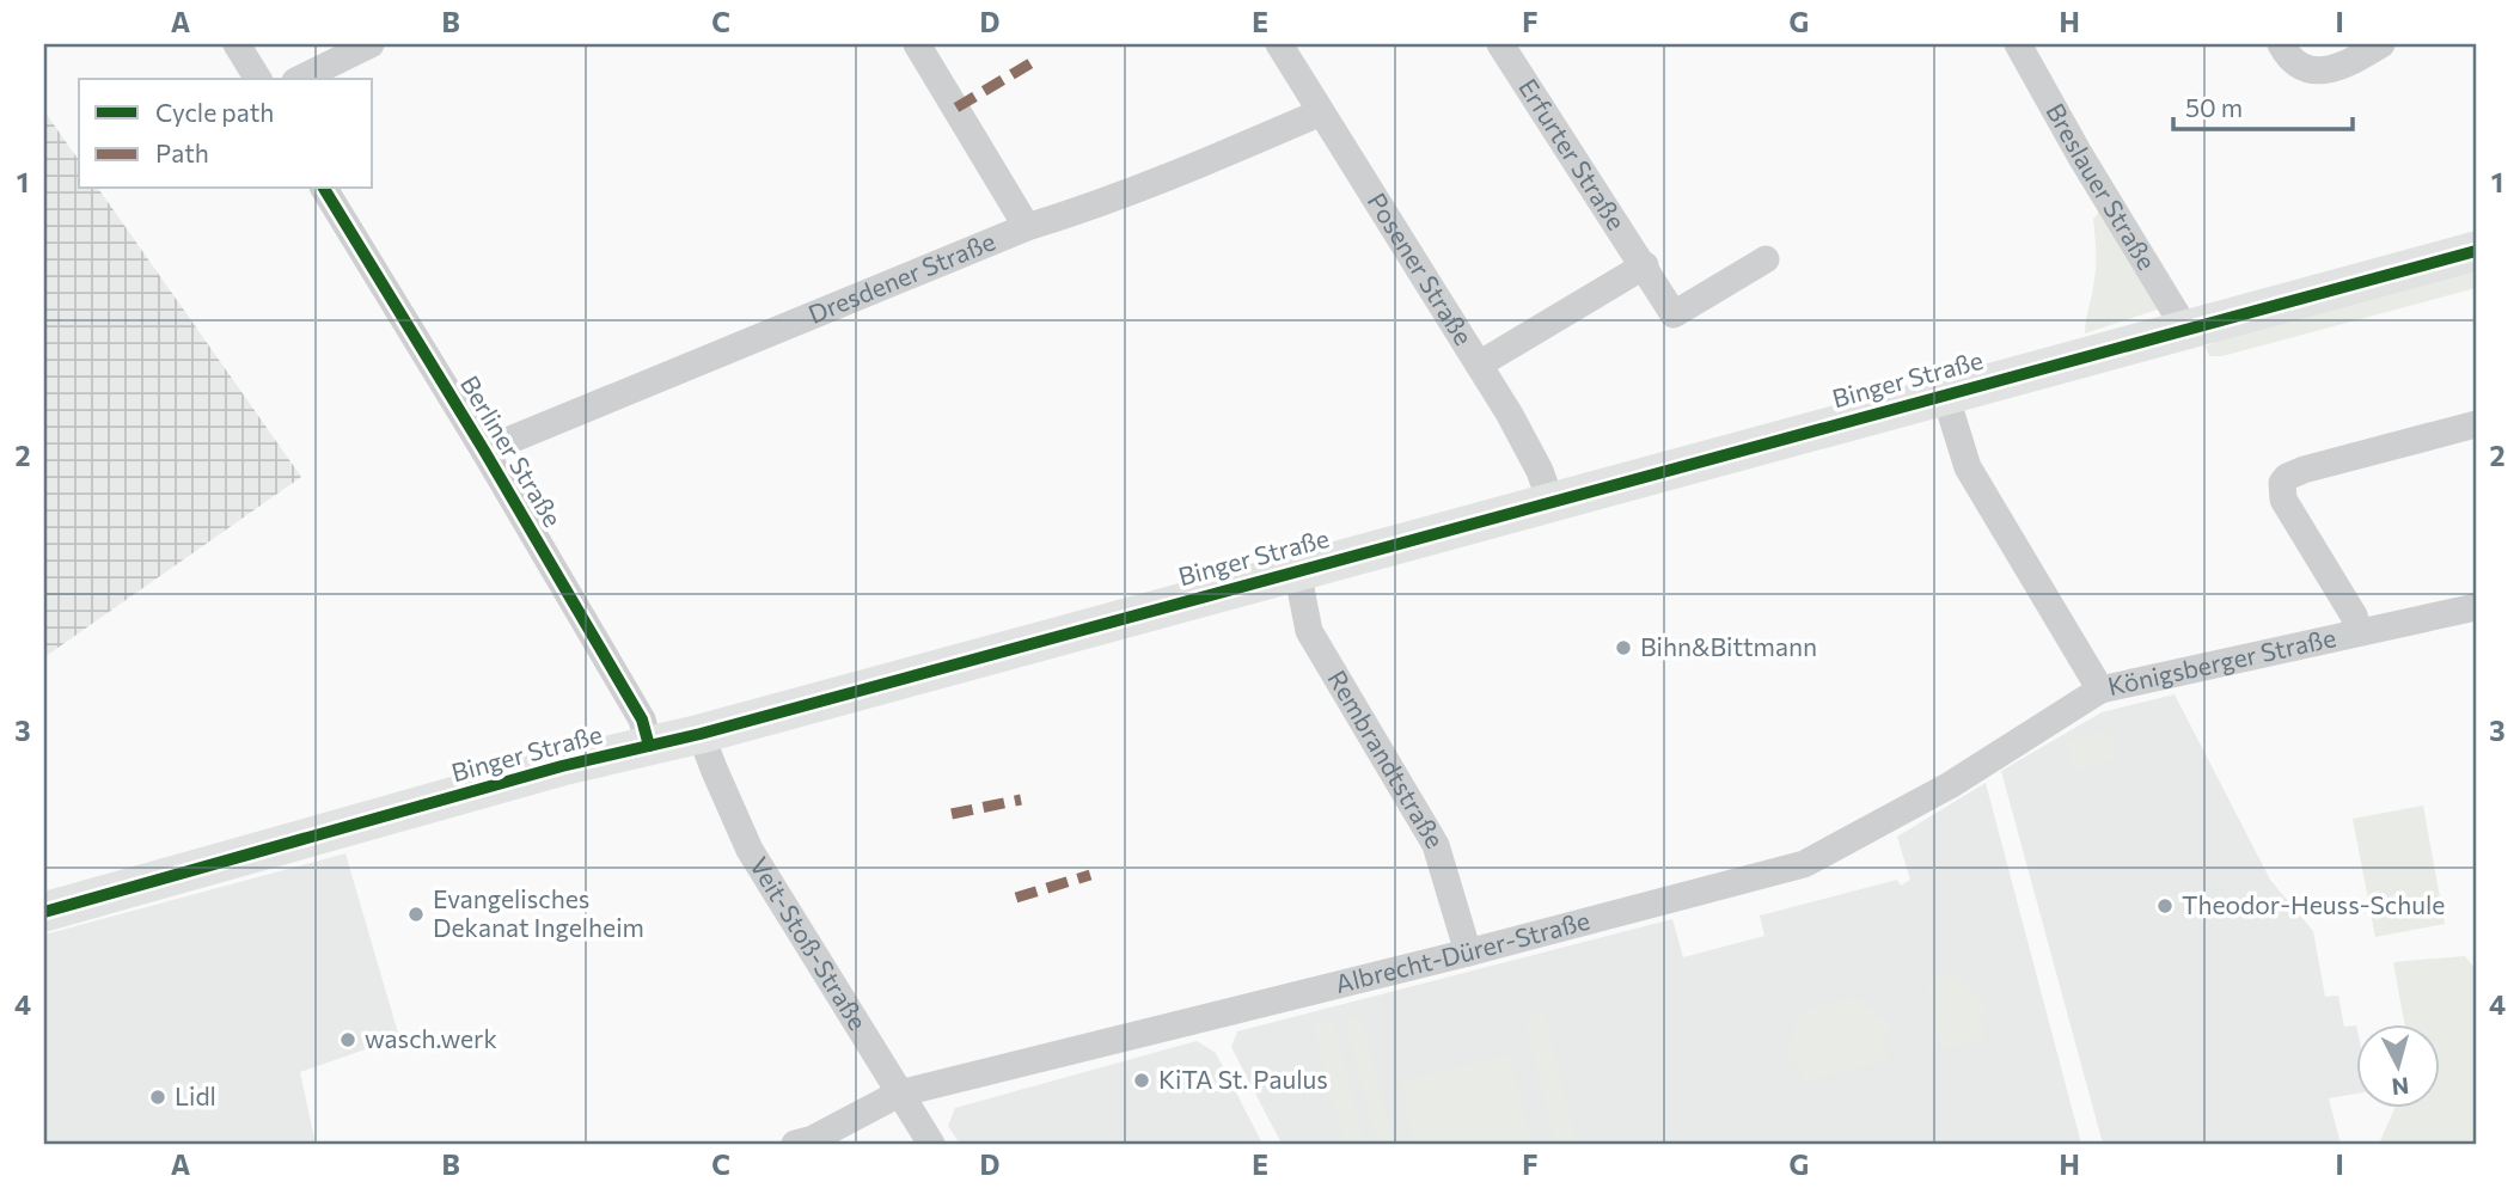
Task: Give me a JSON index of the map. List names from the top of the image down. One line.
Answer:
{"streets":{"main road":["Binger Straße"],"street":["Erfurter Straße","Breslauer Straße","Posener Straße","Dresdener Straße","Berliner Straße","Königsberger Straße","Rembrandtstraße","Veit-Stoß-Straße","Albrecht-Dürer-Straße"]},"crossings":[["Breslauer Straße","Binger Straße"],["Posener Straße","Dresdener Straße"],["Posener Straße","Binger Straße"],["Dresdener Straße","Berliner Straße"],["Binger Straße","Berliner Straße"],["Binger Straße","Königsberger Straße"],["Binger Straße","Rembrandtstraße"],["Binger Straße","Veit-Stoß-Straße"],["Königsberger Straße","Albrecht-Dürer-Straße"],["Rembrandtstraße","Albrecht-Dürer-Straße"],["Veit-Stoß-Straße","Albrecht-Dürer-Straße"]],"places":["Bihn&Bittmann","Theodor-Heuss-Schule","Evangelisches Dekanat Ingelheim","wasch.werk","KiTA St. Paulus","Lidl"],"legend":["Cycle path","Path"],"scale_bar":"50 m","north":"bottom","grid":{"columns":["A","B","C","D","E","F","G","H","I"],"rows":["1","2","3","4"]}}
